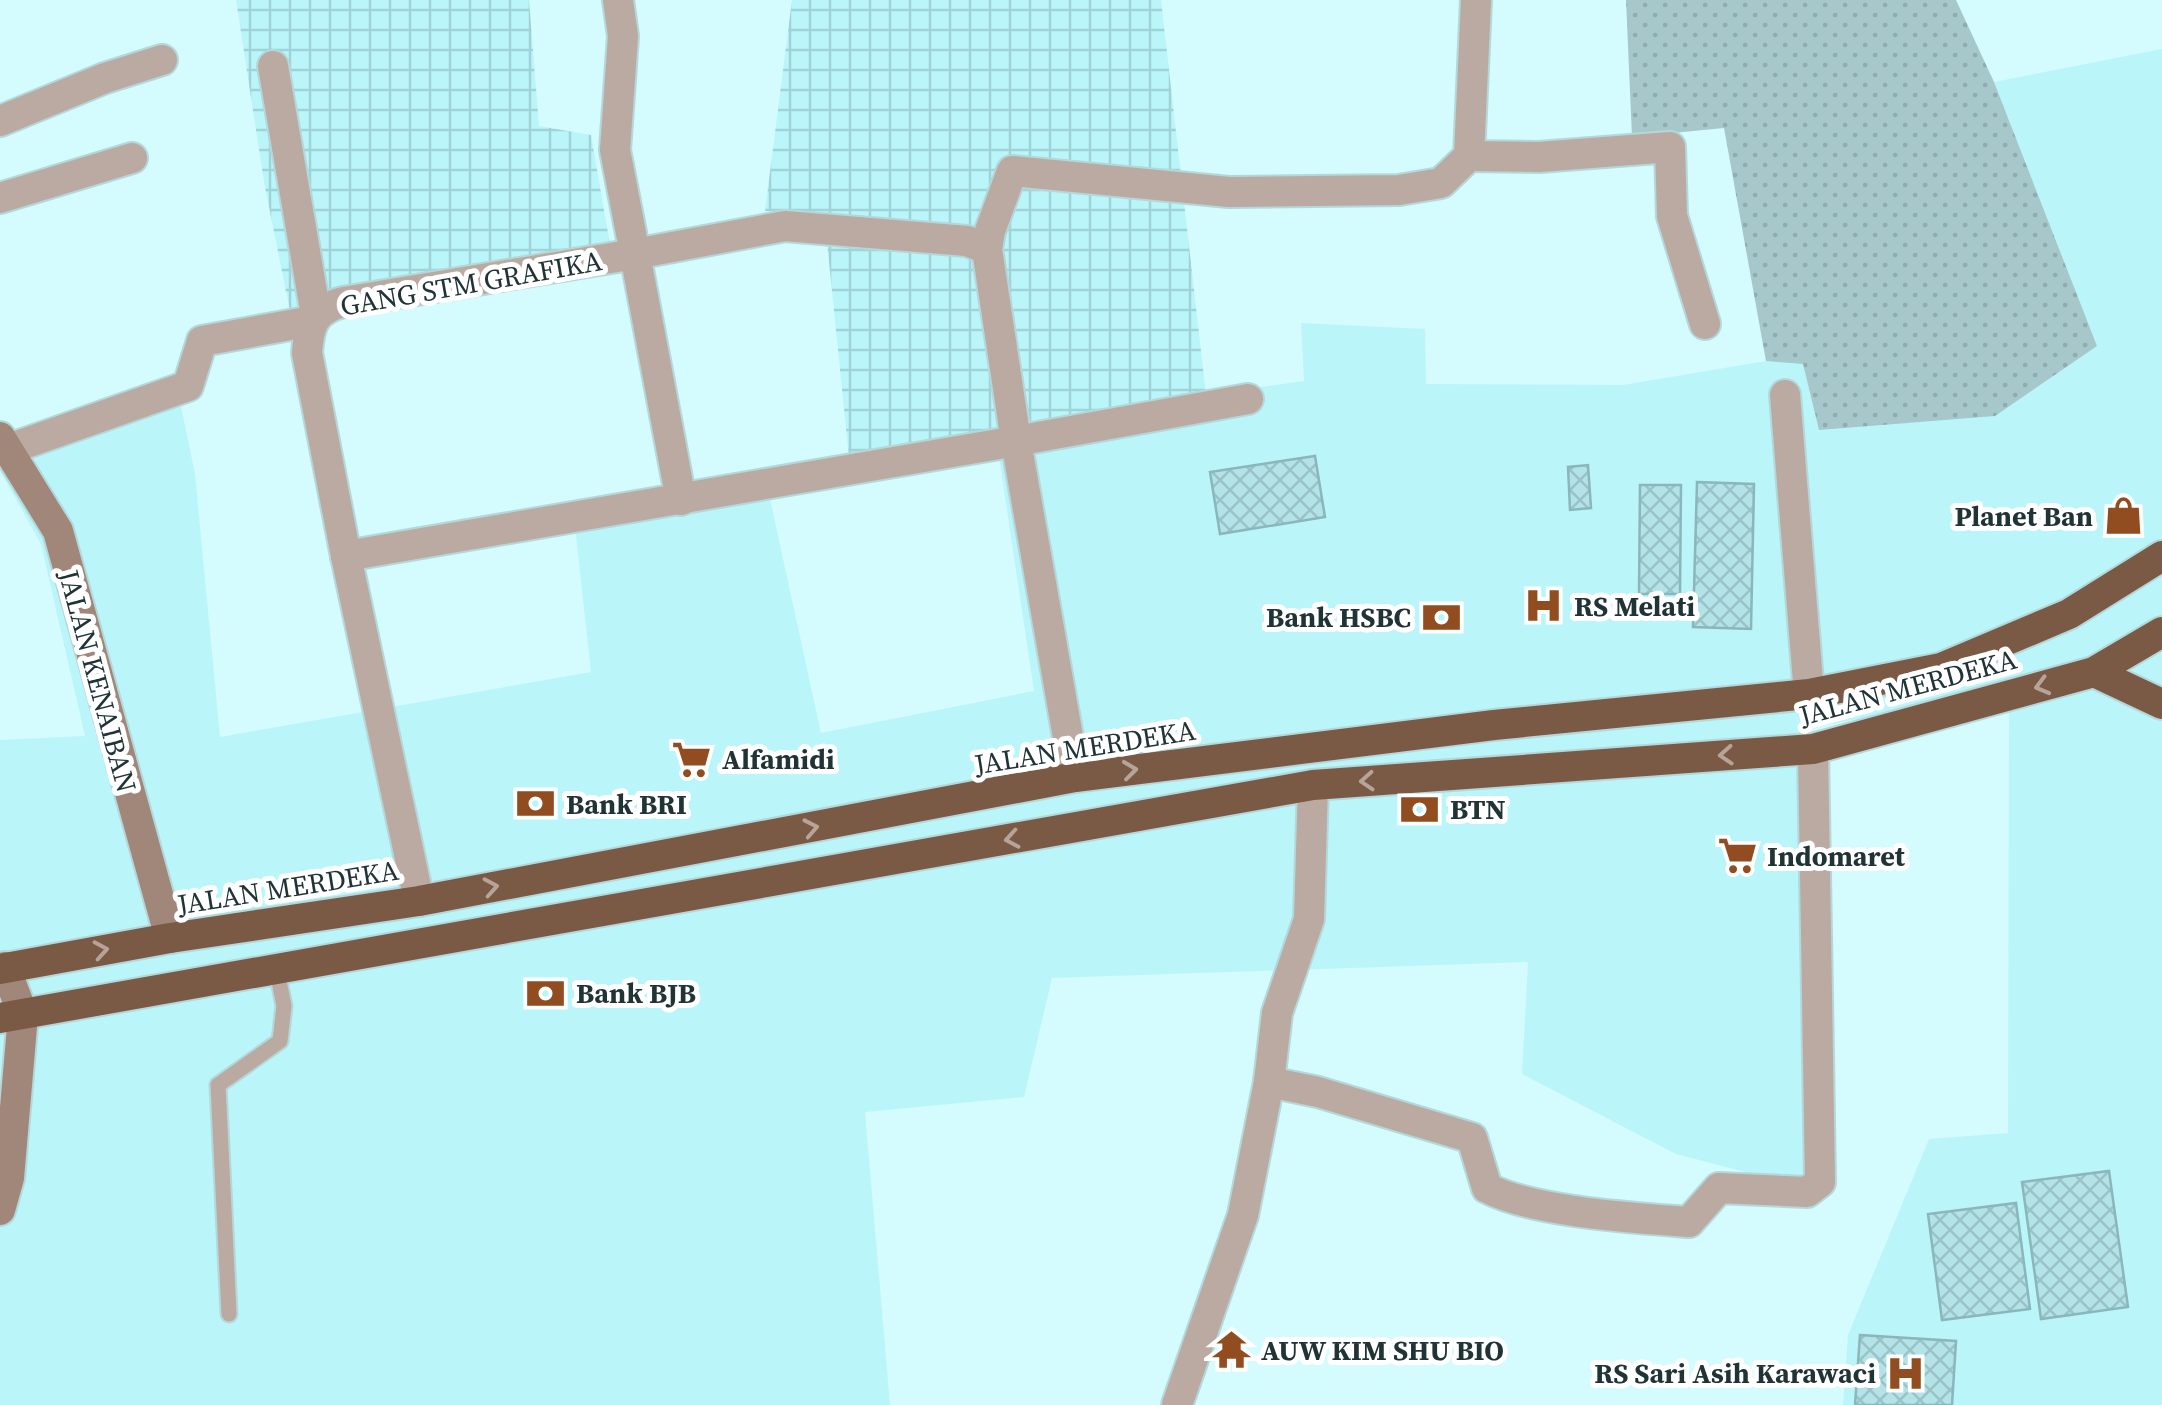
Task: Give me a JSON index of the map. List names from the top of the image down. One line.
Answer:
{"streets":{"highway":["JALAN MERDEKA"],"street":["GANG STM GRAFIKA","JALAN KENAIBAN"]},"crossings":[["GANG STM GRAFIKA","JALAN KENAIBAN"],["JALAN KENAIBAN","JALAN MERDEKA"]],"places":{"shop":["Planet Ban"],"hospital":["RS Melati","RS Sari Asih Karawaci"],"bank":["Bank HSBC","Bank BRI","BTN","Bank BJB"],"supermarket":["Alfamidi","Indomaret"],"temple":["AUW KIM SHU BIO"]}}
